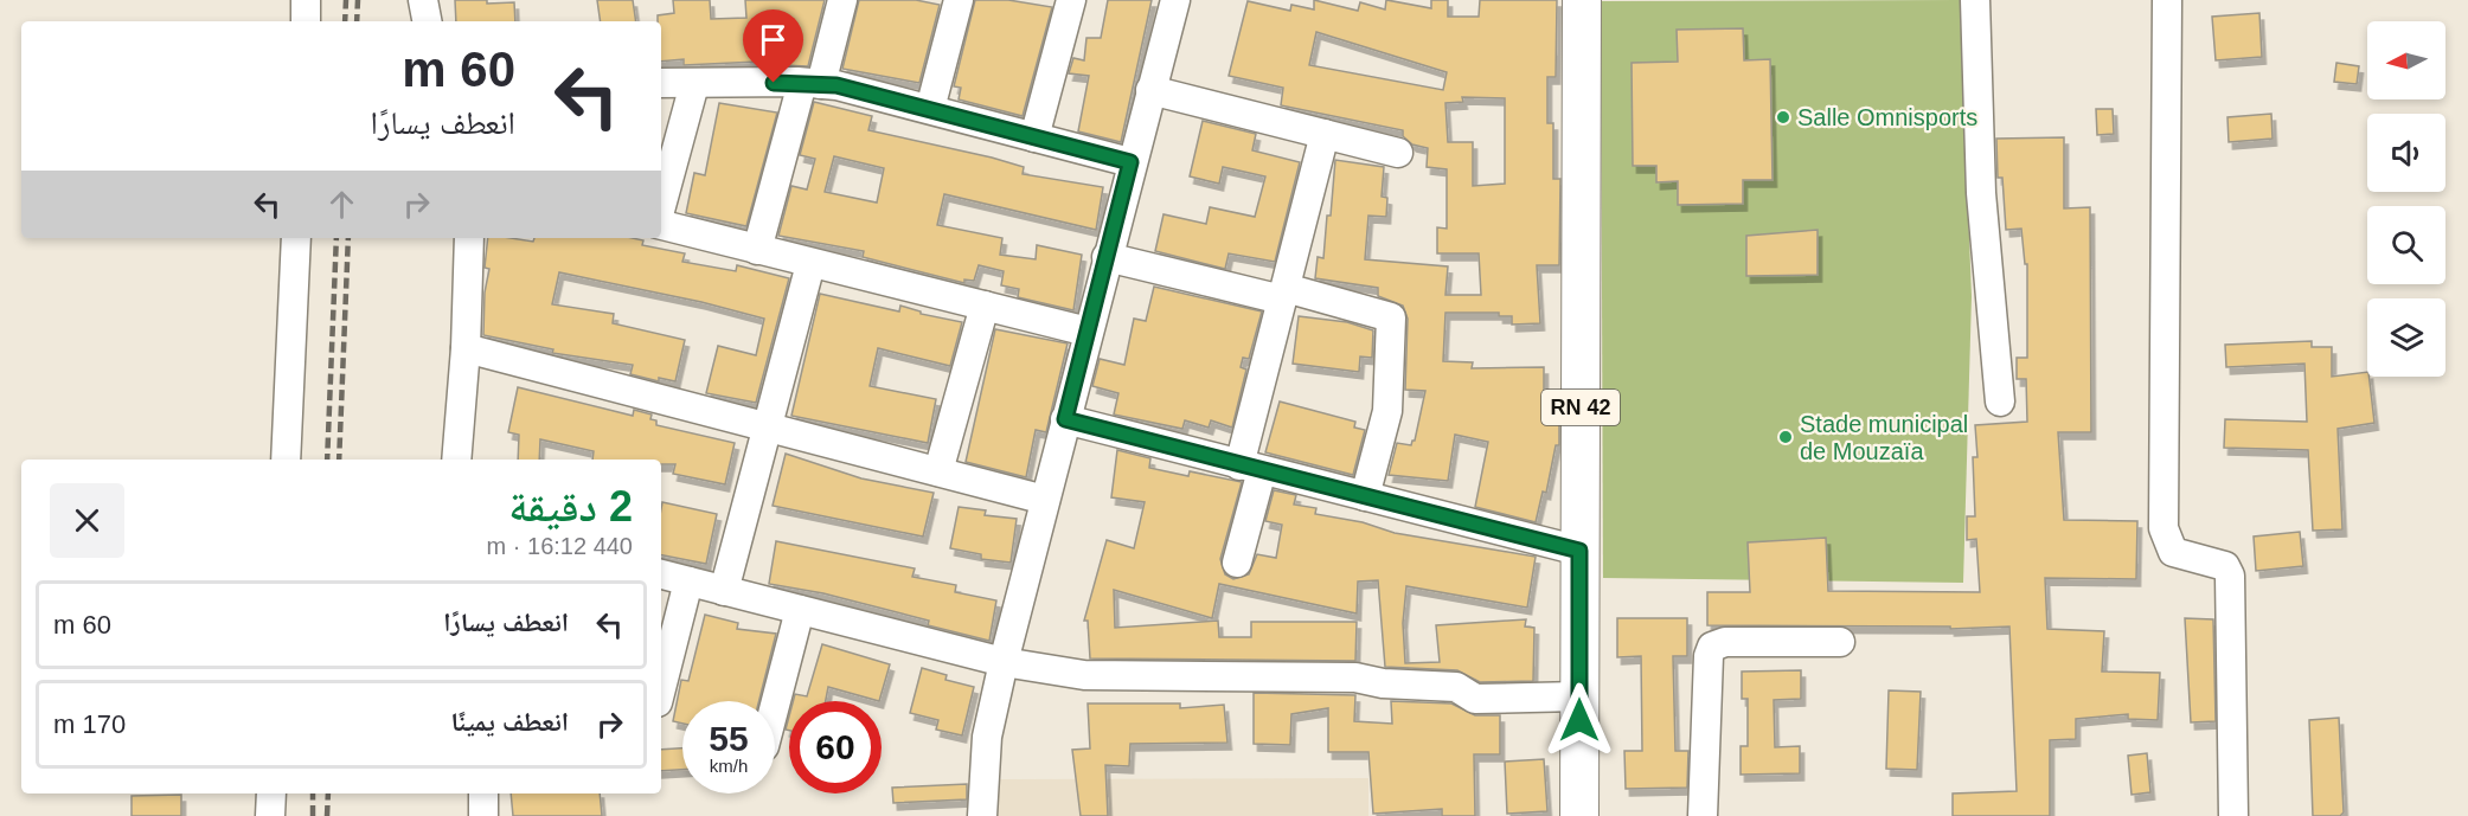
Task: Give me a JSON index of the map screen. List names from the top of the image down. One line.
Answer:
{"streets":{"main road":["RN 42"]},"places":["Salle Omnisports","Stade municipal de Mouzaïa"],"north":"left","page":{"turn":["60 m","انعطف يسارًا"],"heading":["2 دقيقة","440 m · 16:12"],"list":[{"name":"انعطف يسارًا","value":"60 m"},{"name":"انعطف يمينًا","value":"170 m"}],"speed":"55 km/h","limit":"60"}}
